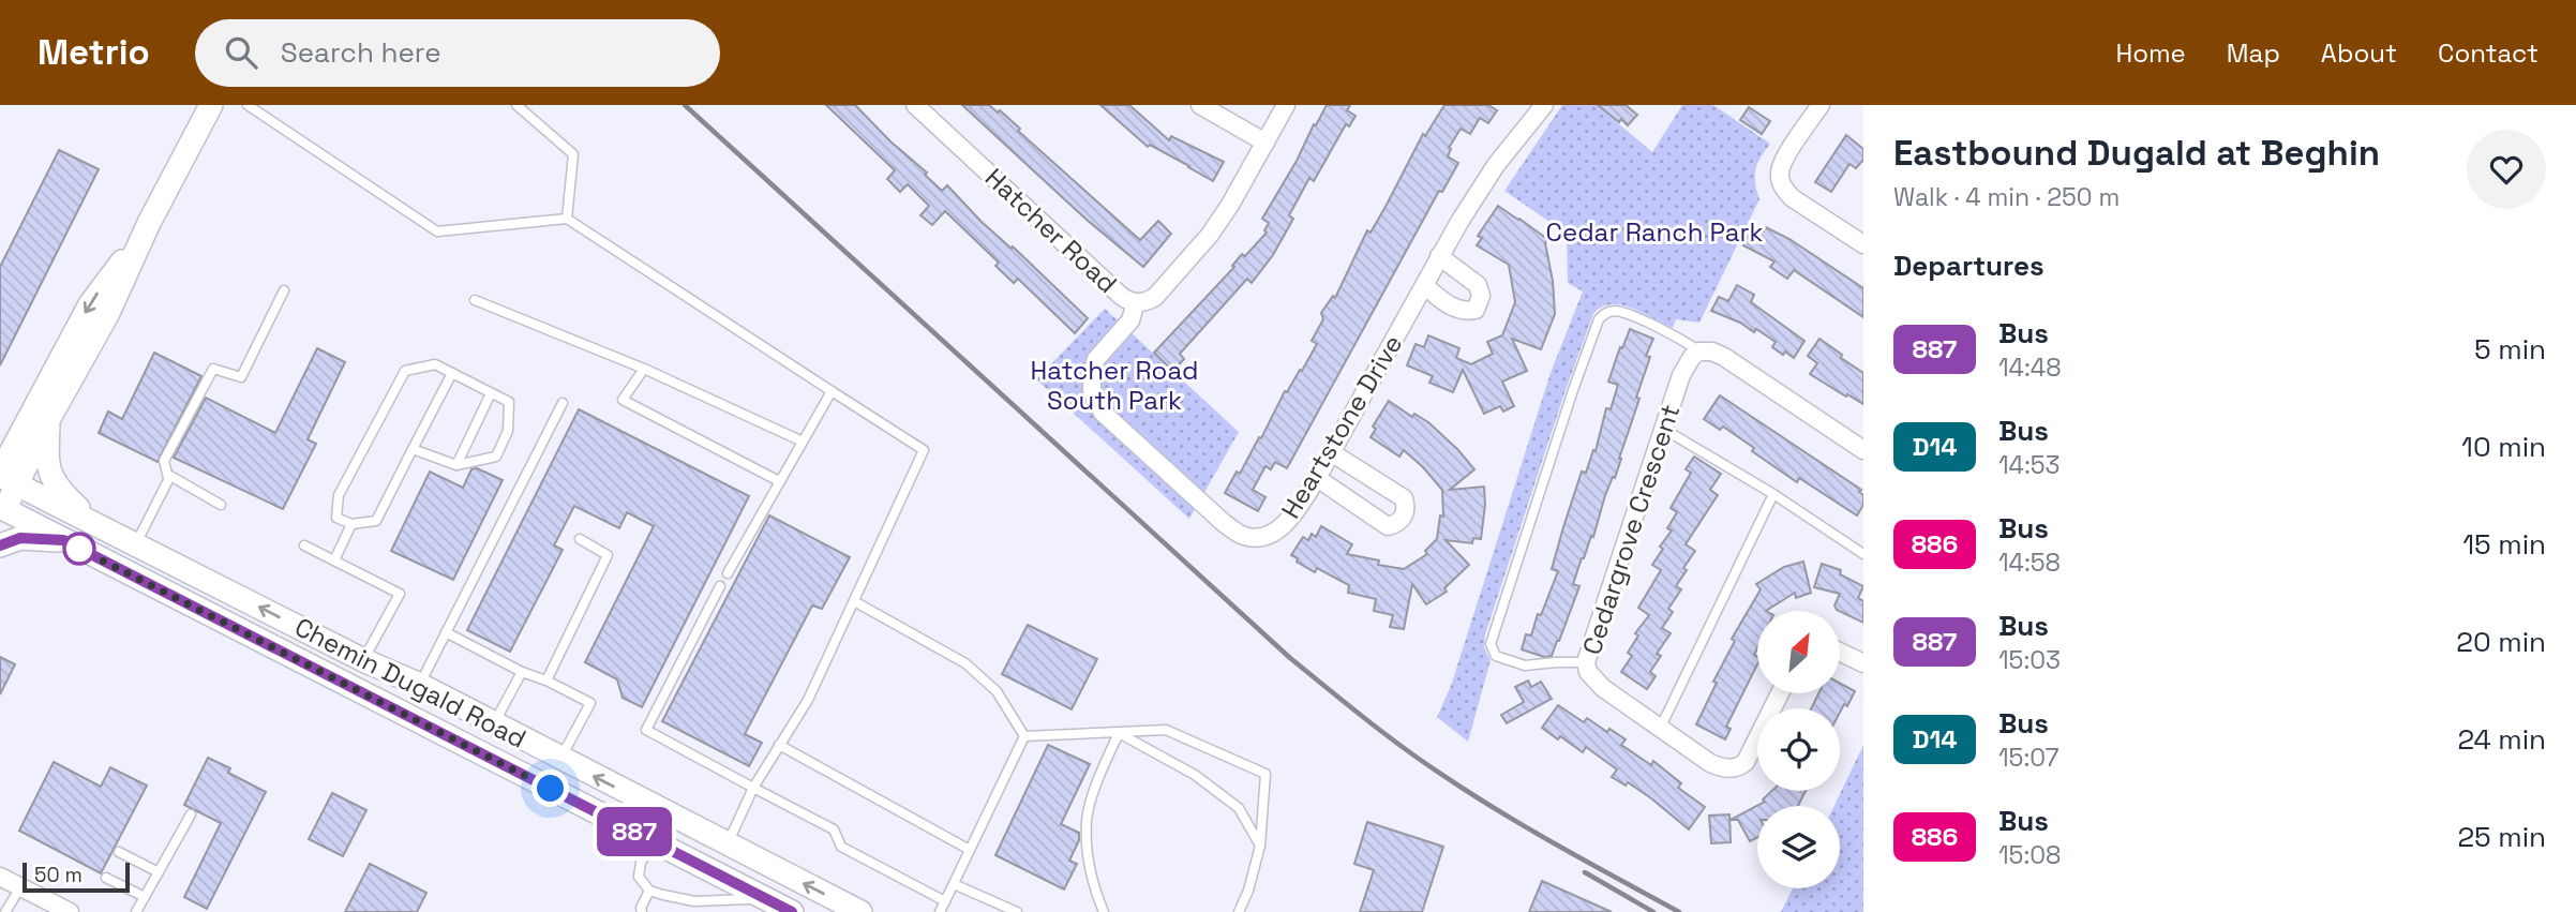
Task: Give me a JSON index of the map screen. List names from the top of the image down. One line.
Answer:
{"streets":{"main road":["Chemin Dugald Road"],"street":["Hatcher Road","Heartstone Drive","Cedargrove Crescent"]},"crossings":[["Hatcher Road","Heartstone Drive"]],"parks":["Cedar Ranch Park","Hatcher Road South Park"],"lines":["bus line 887"],"scale_bar":"50 m","north":"top right","page":{"header":"Metrio","search":"Search here","nav":["Home","Map","About","Contact"],"on_map":"887","heading":[["Eastbound Dugald at Beghin","Walk · 4 min · 250 m"],"Departures"],"list":[{"mark":"887","name":"Bus","note":"14:48","value":"5 min"},{"mark":"D14","name":"Bus","note":"14:53","value":"10 min"},{"mark":"886","name":"Bus","note":"14:58","value":"15 min"},{"mark":"887","name":"Bus","note":"15:03","value":"20 min"},{"mark":"D14","name":"Bus","note":"15:07","value":"24 min"},{"mark":"886","name":"Bus","note":"15:08","value":"25 min"}],"scale":"50 m"}}
